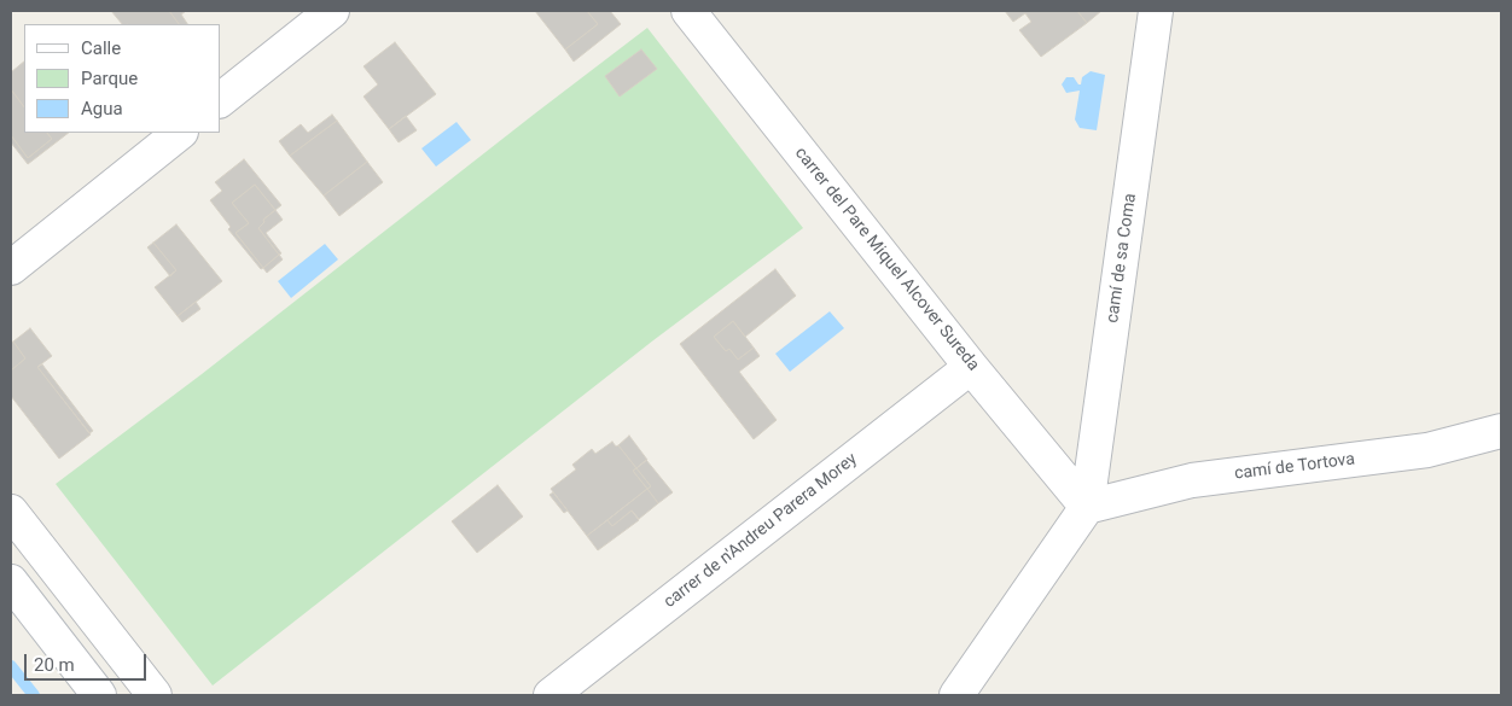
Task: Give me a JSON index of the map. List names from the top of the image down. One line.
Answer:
{"streets":{"street":["camí de sa Coma","carrer del Pare Miquel Alcover Sureda","camí de Tortova","carrer de n'Andreu Parera Morey"]},"crossings":[["camí de sa Coma","carrer del Pare Miquel Alcover Sureda"],["camí de sa Coma","camí de Tortova"],["carrer del Pare Miquel Alcover Sureda","camí de Tortova"],["carrer del Pare Miquel Alcover Sureda","carrer de n'Andreu Parera Morey"]],"legend":["Calle","Parque","Agua"],"scale_bar":"20 m"}
